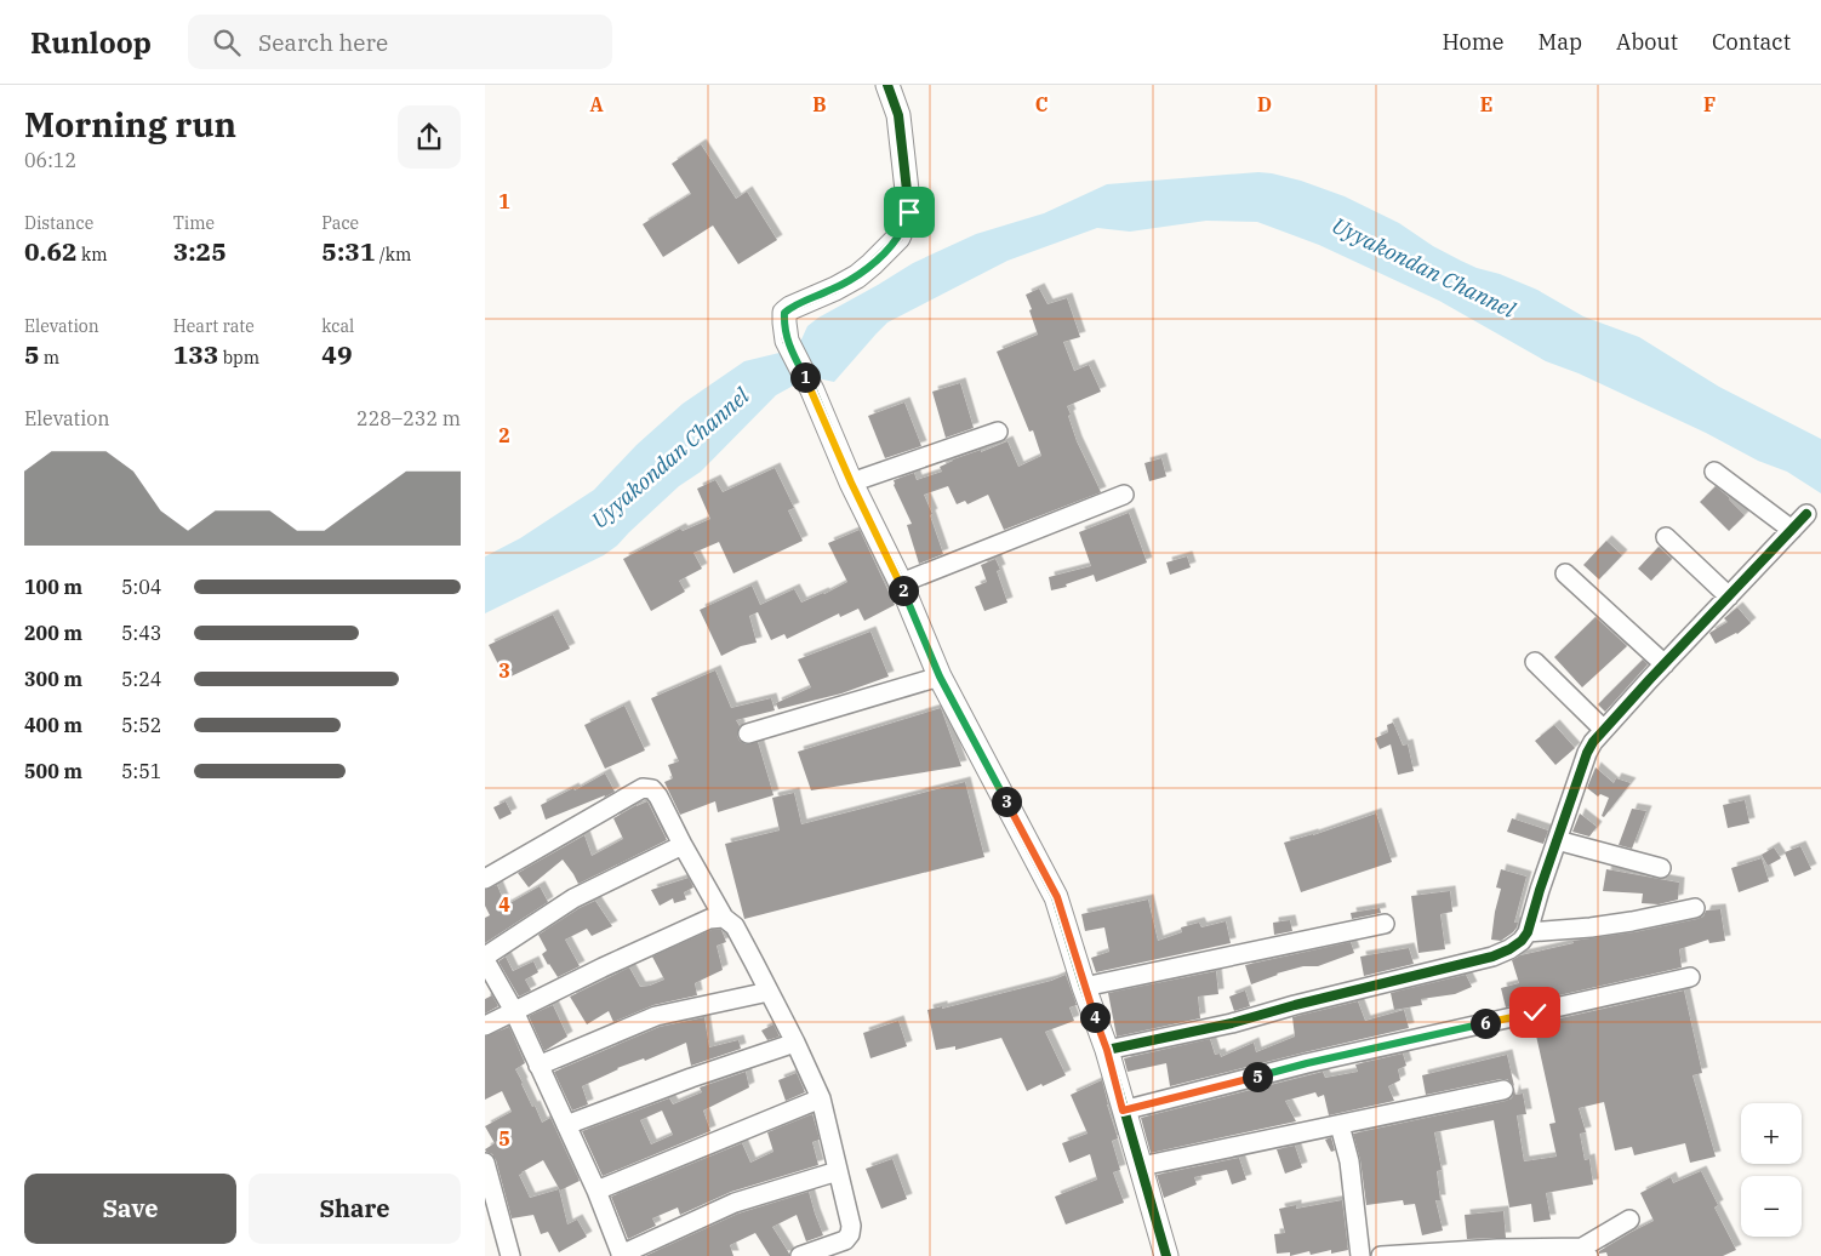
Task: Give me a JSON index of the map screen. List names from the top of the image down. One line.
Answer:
{"water":["Uyyakondan Channel"],"page":{"header":"Runloop","search":"Search here","nav":["Home","Map","About","Contact"],"heading":["Morning run","06:12"],"stats":[["Distance","0.62 km"],["Time","3:25"],["Pace","5:31 /km"],["Elevation","5 m"],["Heart rate","133 bpm"],["kcal","49"]],"pins":["1","2","3","4","6","5"],"chart":["Elevation","228–232 m"],"list":[{"name":"100 m","note":"5:04"},{"name":"200 m","note":"5:43"},{"name":"300 m","note":"5:24"},{"name":"400 m","note":"5:52"},{"name":"500 m","note":"5:51"}],"map_buttons":["+","−"],"buttons":["Save","Share"]},"grid":{"columns":["A","B","C","D","E","F"],"rows":["1","2","3","4","5"]}}
